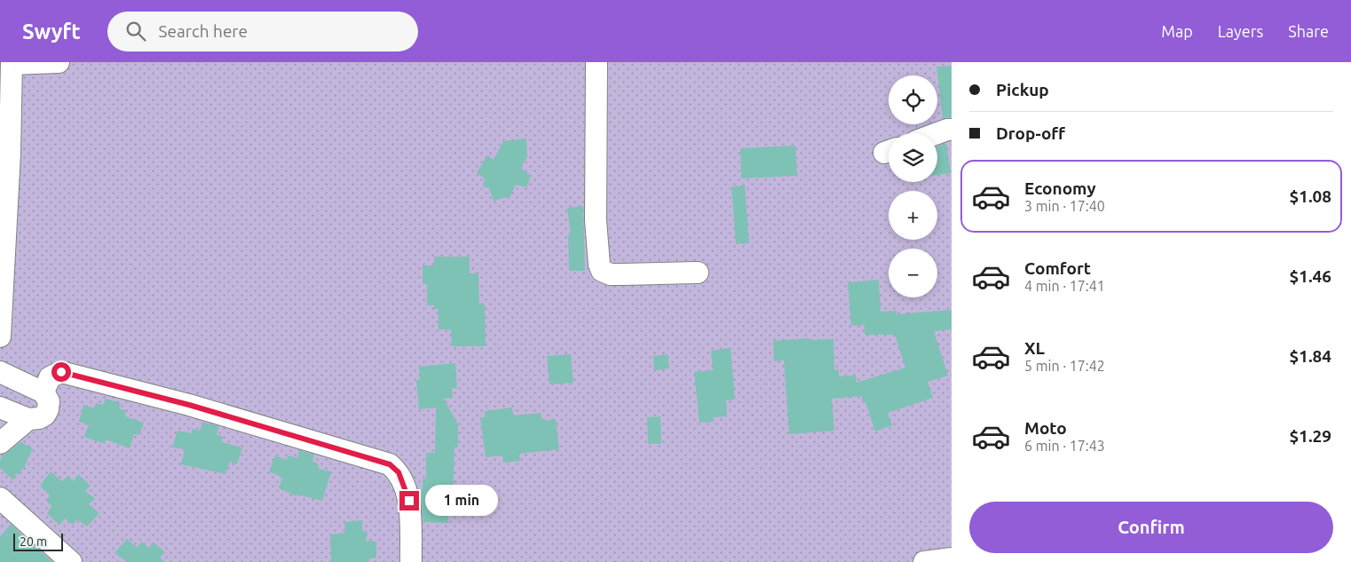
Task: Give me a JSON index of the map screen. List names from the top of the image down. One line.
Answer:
{"scale_bar":"20 m","page":{"header":"Swyft","search":"Search here","nav":["Map","Layers","Share"],"banner":["Pickup","Drop-off"],"map_buttons":["+","−"],"list":[{"name":"Economy","note":"3 min · 17:40","value":"$1.08"},{"name":"Comfort","note":"4 min · 17:41","value":"$1.46"},{"name":"XL","note":"5 min · 17:42","value":"$1.84"},{"name":"Moto","note":"6 min · 17:43","value":"$1.29"}],"bubble":"1 min","buttons":"Confirm","scale":"20 m"}}
